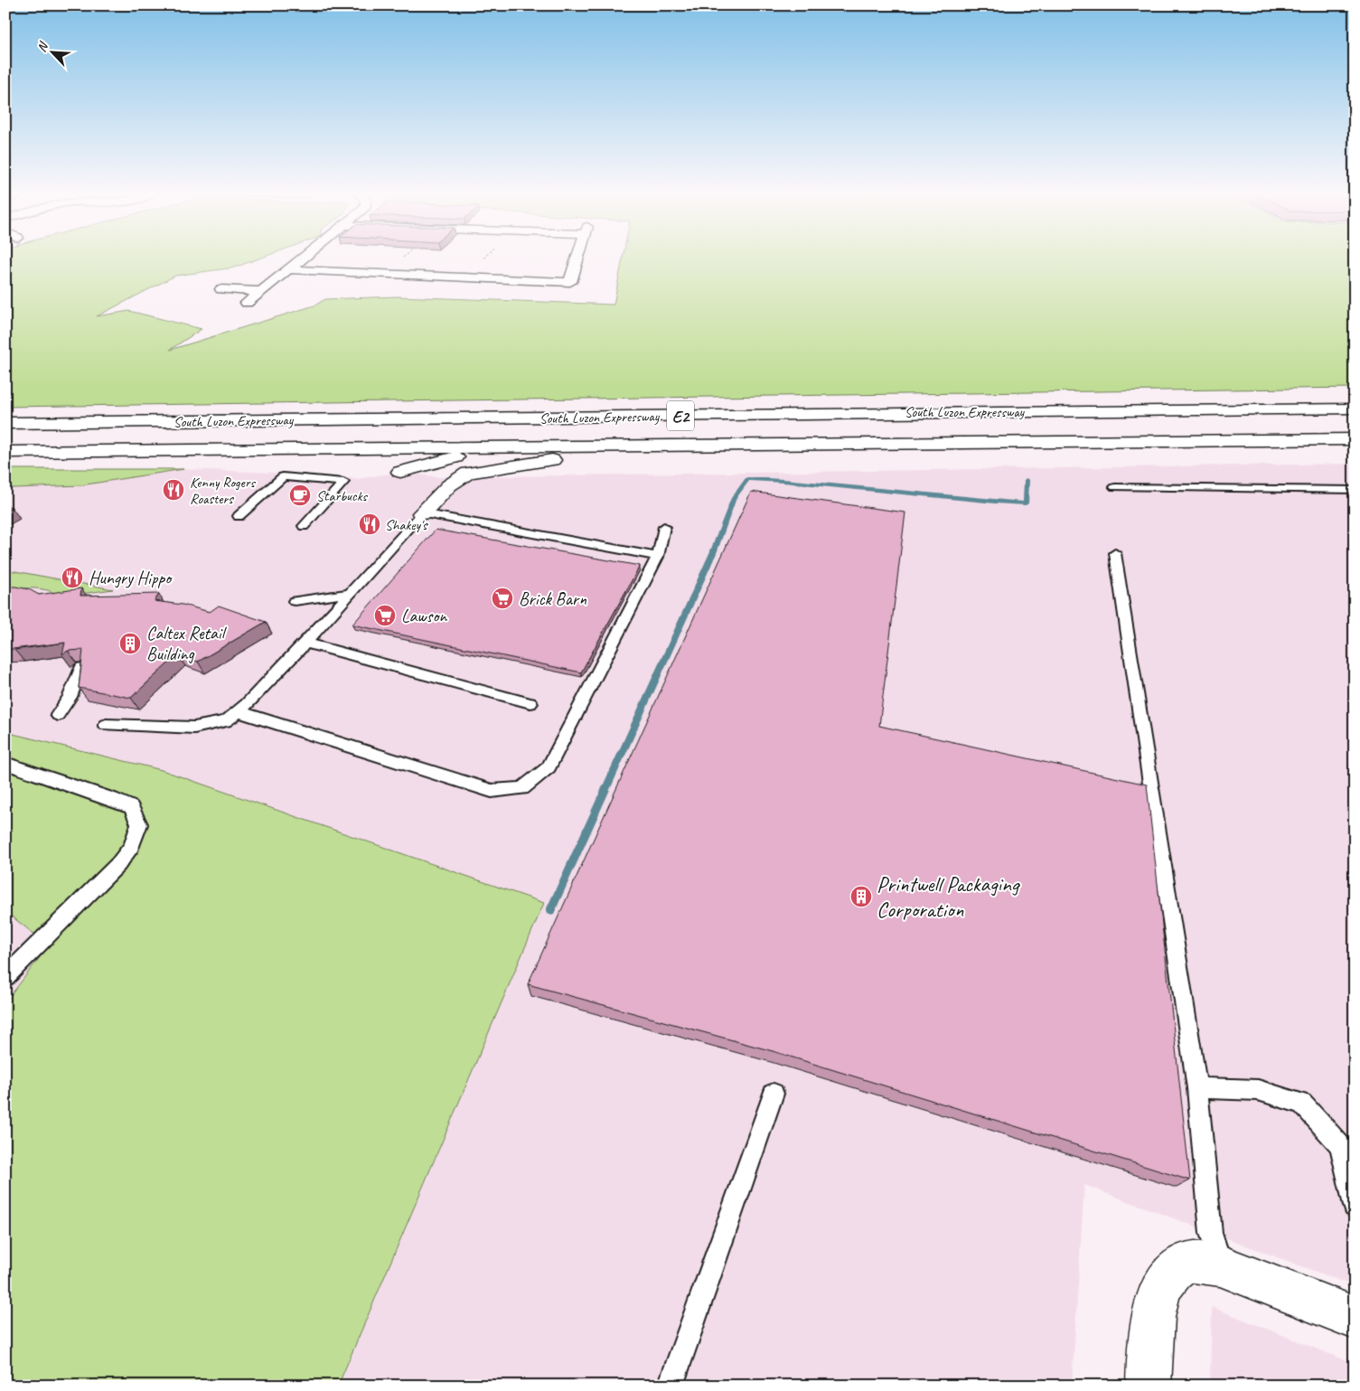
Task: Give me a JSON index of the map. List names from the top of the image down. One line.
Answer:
{"streets":{"main road":["South Luzon Expressway","E2"]},"places":{"restaurant":["Kenny Rogers Roasters","Shakey's","Hungry Hippo"],"cafe":["Starbucks"],"supermarket":["Brick Barn","Lawson"],"building":["Caltex Retail Building","Printwell Packaging Corporation"]},"north":"top left"}
